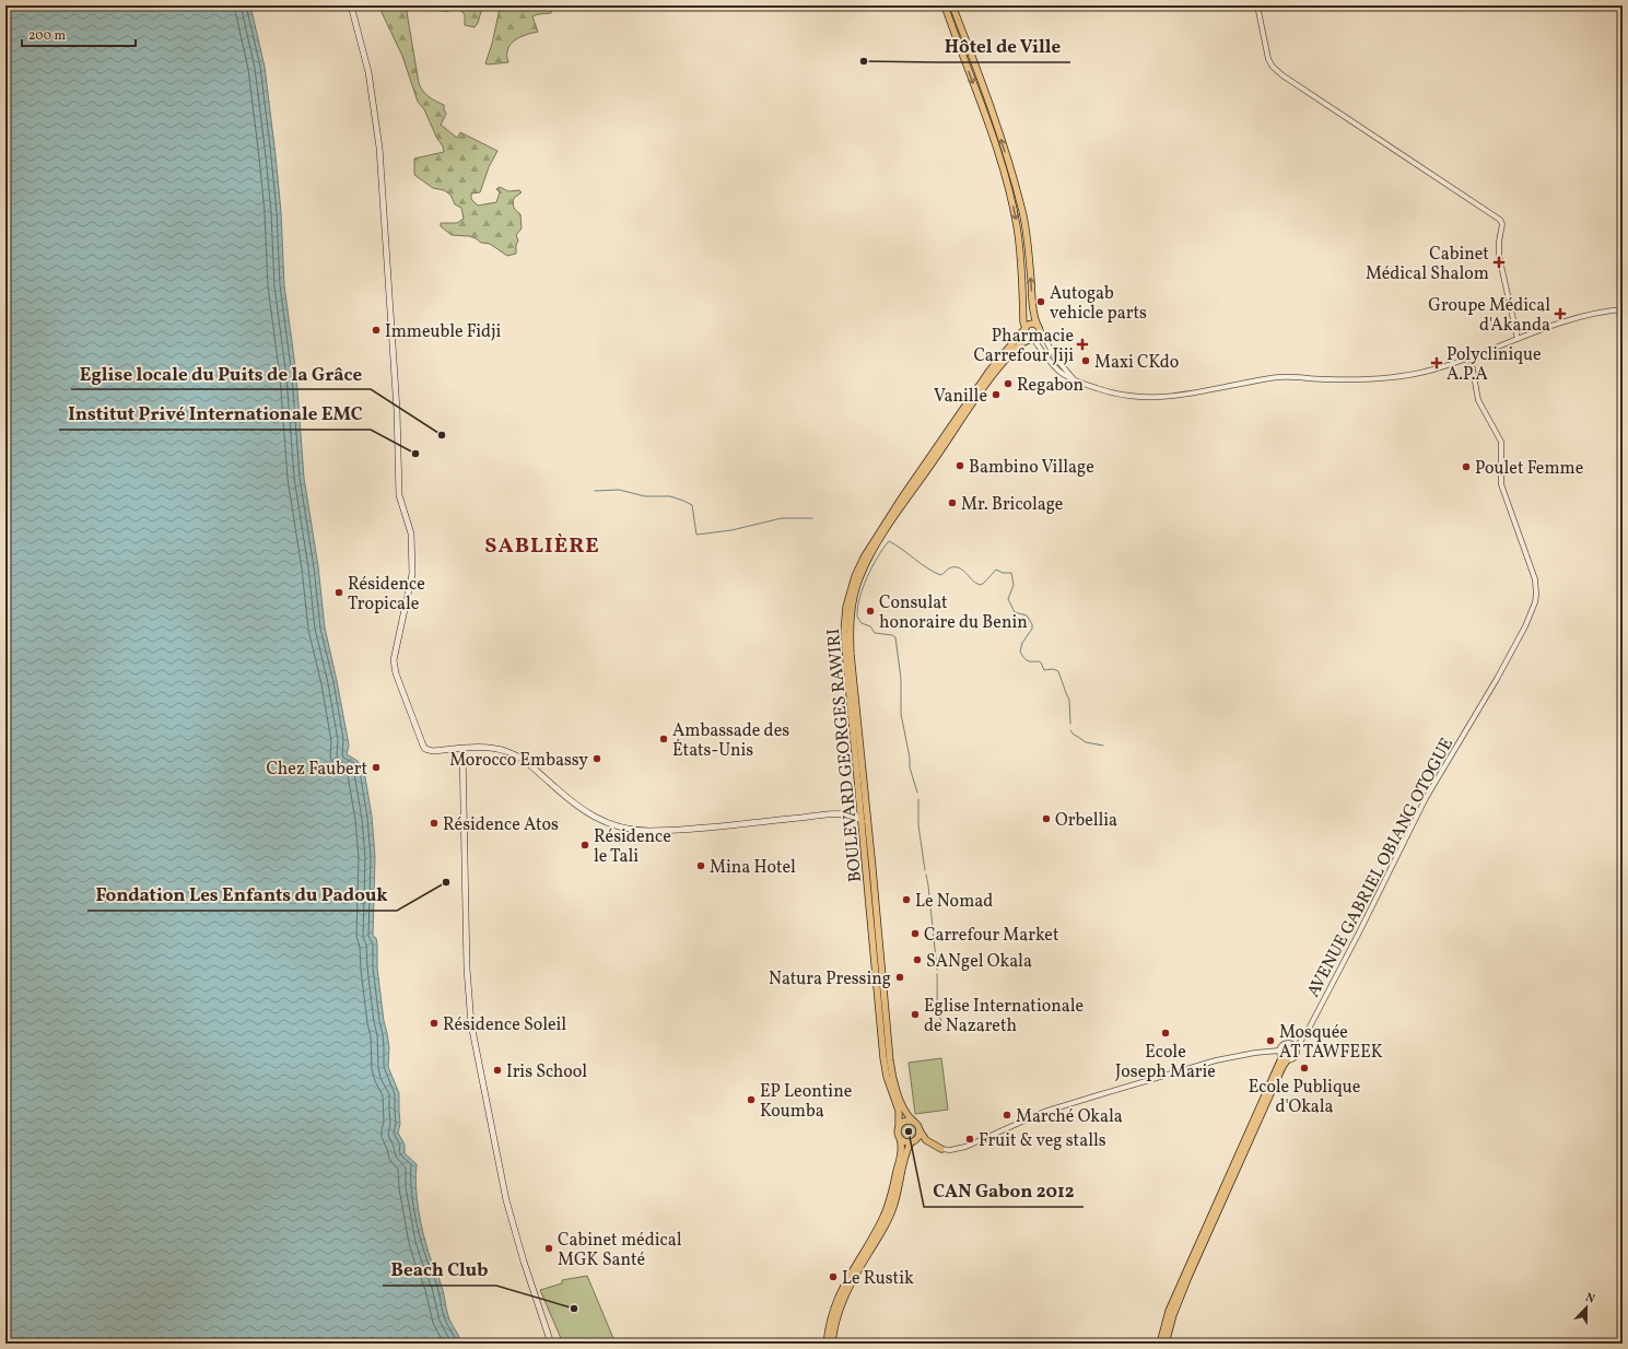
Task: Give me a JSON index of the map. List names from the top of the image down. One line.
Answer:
{"streets":{"main road":["BOULEVARD GEORGES RAWIRI"],"street":["AVENUE GABRIEL OBIANG OTOGUE"]},"districts":["SABLIÈRE"],"places":{"other":["Hôtel de Ville","Autogab vehicle parts","Immeuble Fidji","Maxi CKdo","Regabon","Vanille","Eglise locale du Puits de la Grâce","Institut Privé Internationale EMC","Bambino Village","Poulet Femme","Mr. Bricolage","Résidence Tropicale","Consulat honoraire du Benin","Ambassade des États-Unis","Morocco Embassy","Chez Faubert","Orbellia","Résidence Atos","Résidence le Tali","Mina Hotel","Fondation Les Enfants du Padouk","Le Nomad","Carrefour Market","SANgel Okala","Natura Pressing","Eglise Internationale de Nazareth","Résidence Soleil","Ecole Joseph Marie","Mosquée AT TAWFEEK","Ecole Publique d'Okala","Iris School","EP Leontine Koumba","Marché Okala","CAN Gabon 2012","Fruit & veg stalls","Cabinet médical MGK Santé","Le Rustik","Beach Club"],"health":["Cabinet Médical Shalom","Groupe Médical d'Akanda","Pharmacie Carrefour Jiji","Polyclinique A.P.A"]},"scale_bar":"200 m","north":"top"}
